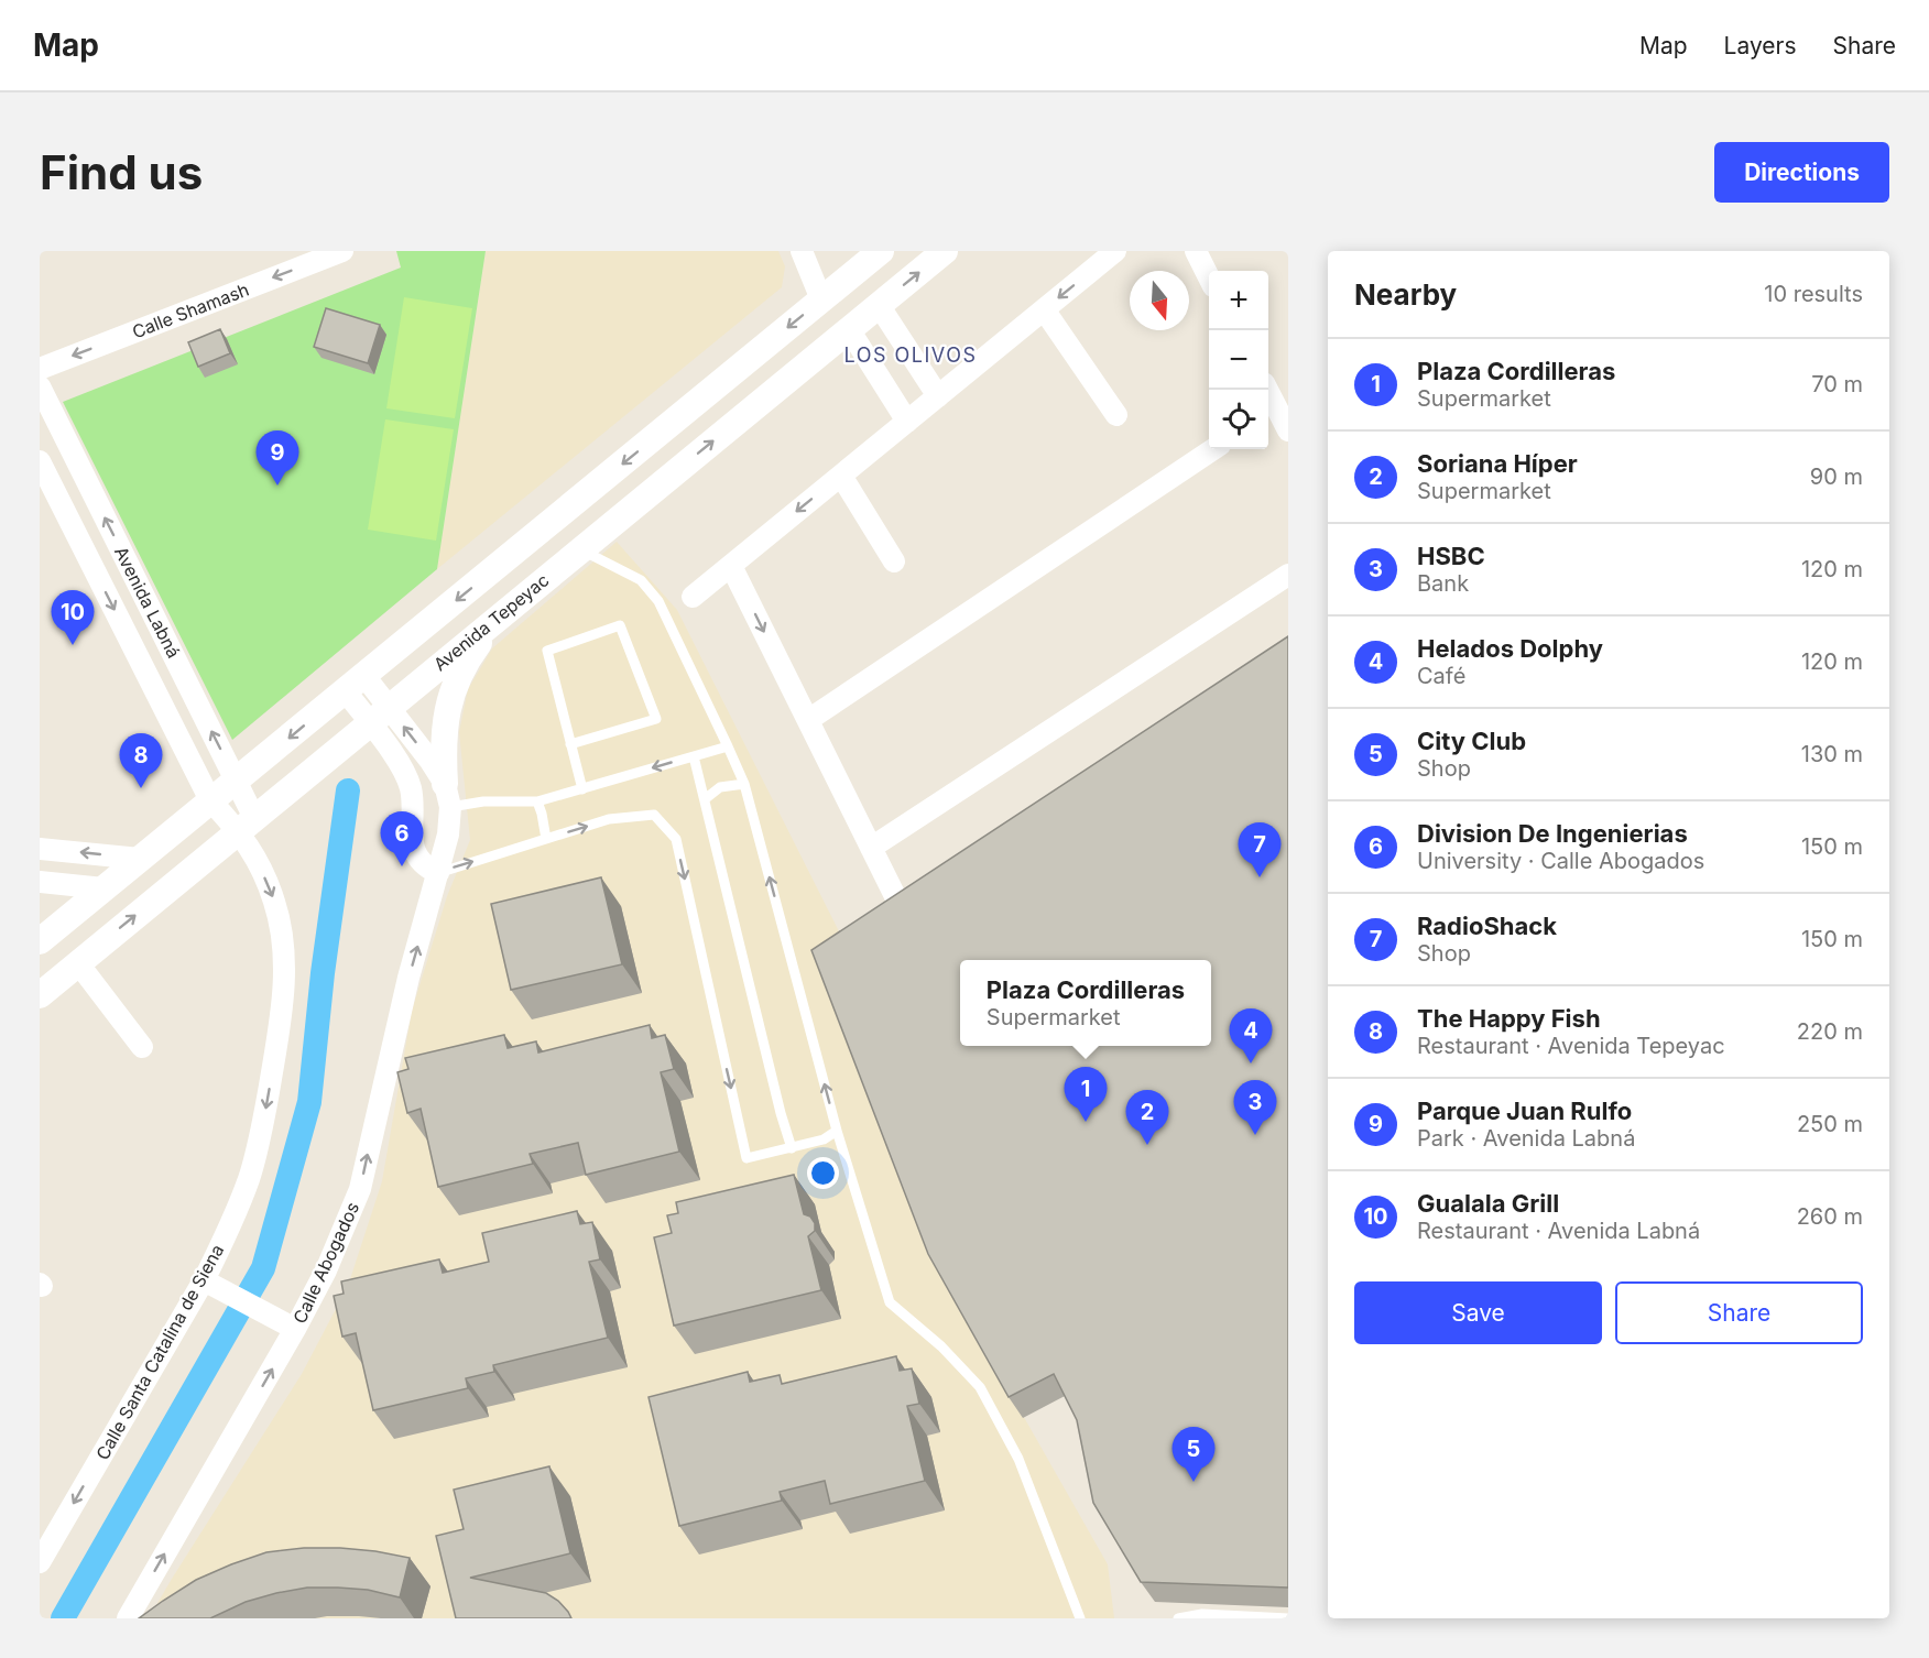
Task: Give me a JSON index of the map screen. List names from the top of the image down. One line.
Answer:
{"streets":{"street":["Calle Shamash","Avenida Labná","Avenida Tepeyac","Calle Abogados","Calle Santa Catalina de Siena"]},"crossings":[["Avenida Labná","Avenida Tepeyac"],["Avenida Labná","Calle Santa Catalina de Siena"],["Avenida Tepeyac","Calle Santa Catalina de Siena"]],"one_way":["Calle Shamash","Calle Abogados","Calle Santa Catalina de Siena"],"districts":["LOS OLIVOS"],"north":"bottom","page":{"header":"Map","nav":["Map","Layers","Share"],"buttons":["Directions",["Save","Share"]],"title":"Find us","heading":["Nearby","10 results"],"map_buttons":["+","−"],"list":[{"mark":"1","name":"Plaza Cordilleras","note":"Supermarket","value":"70 m"},{"mark":"2","name":"Soriana Híper","note":"Supermarket","value":"90 m"},{"mark":"3","name":"HSBC","note":"Bank","value":"120 m"},{"mark":"4","name":"Helados Dolphy","note":"Café","value":"120 m"},{"mark":"5","name":"City Club","note":"Shop","value":"130 m"},{"mark":"6","name":"Division De Ingenierias","note":"University · Calle Abogados","value":"150 m"},{"mark":"7","name":"RadioShack","note":"Shop","value":"150 m"},{"mark":"8","name":"The Happy Fish","note":"Restaurant · Avenida Tepeyac","value":"220 m"},{"mark":"9","name":"Parque Juan Rulfo","note":"Park · Avenida Labná","value":"250 m"},{"mark":"10","name":"Gualala Grill","note":"Restaurant · Avenida Labná","value":"260 m"}],"pins":["9","10","8","6","7","4","1","3","2","5"],"popup":["Plaza Cordilleras","Supermarket"]}}
